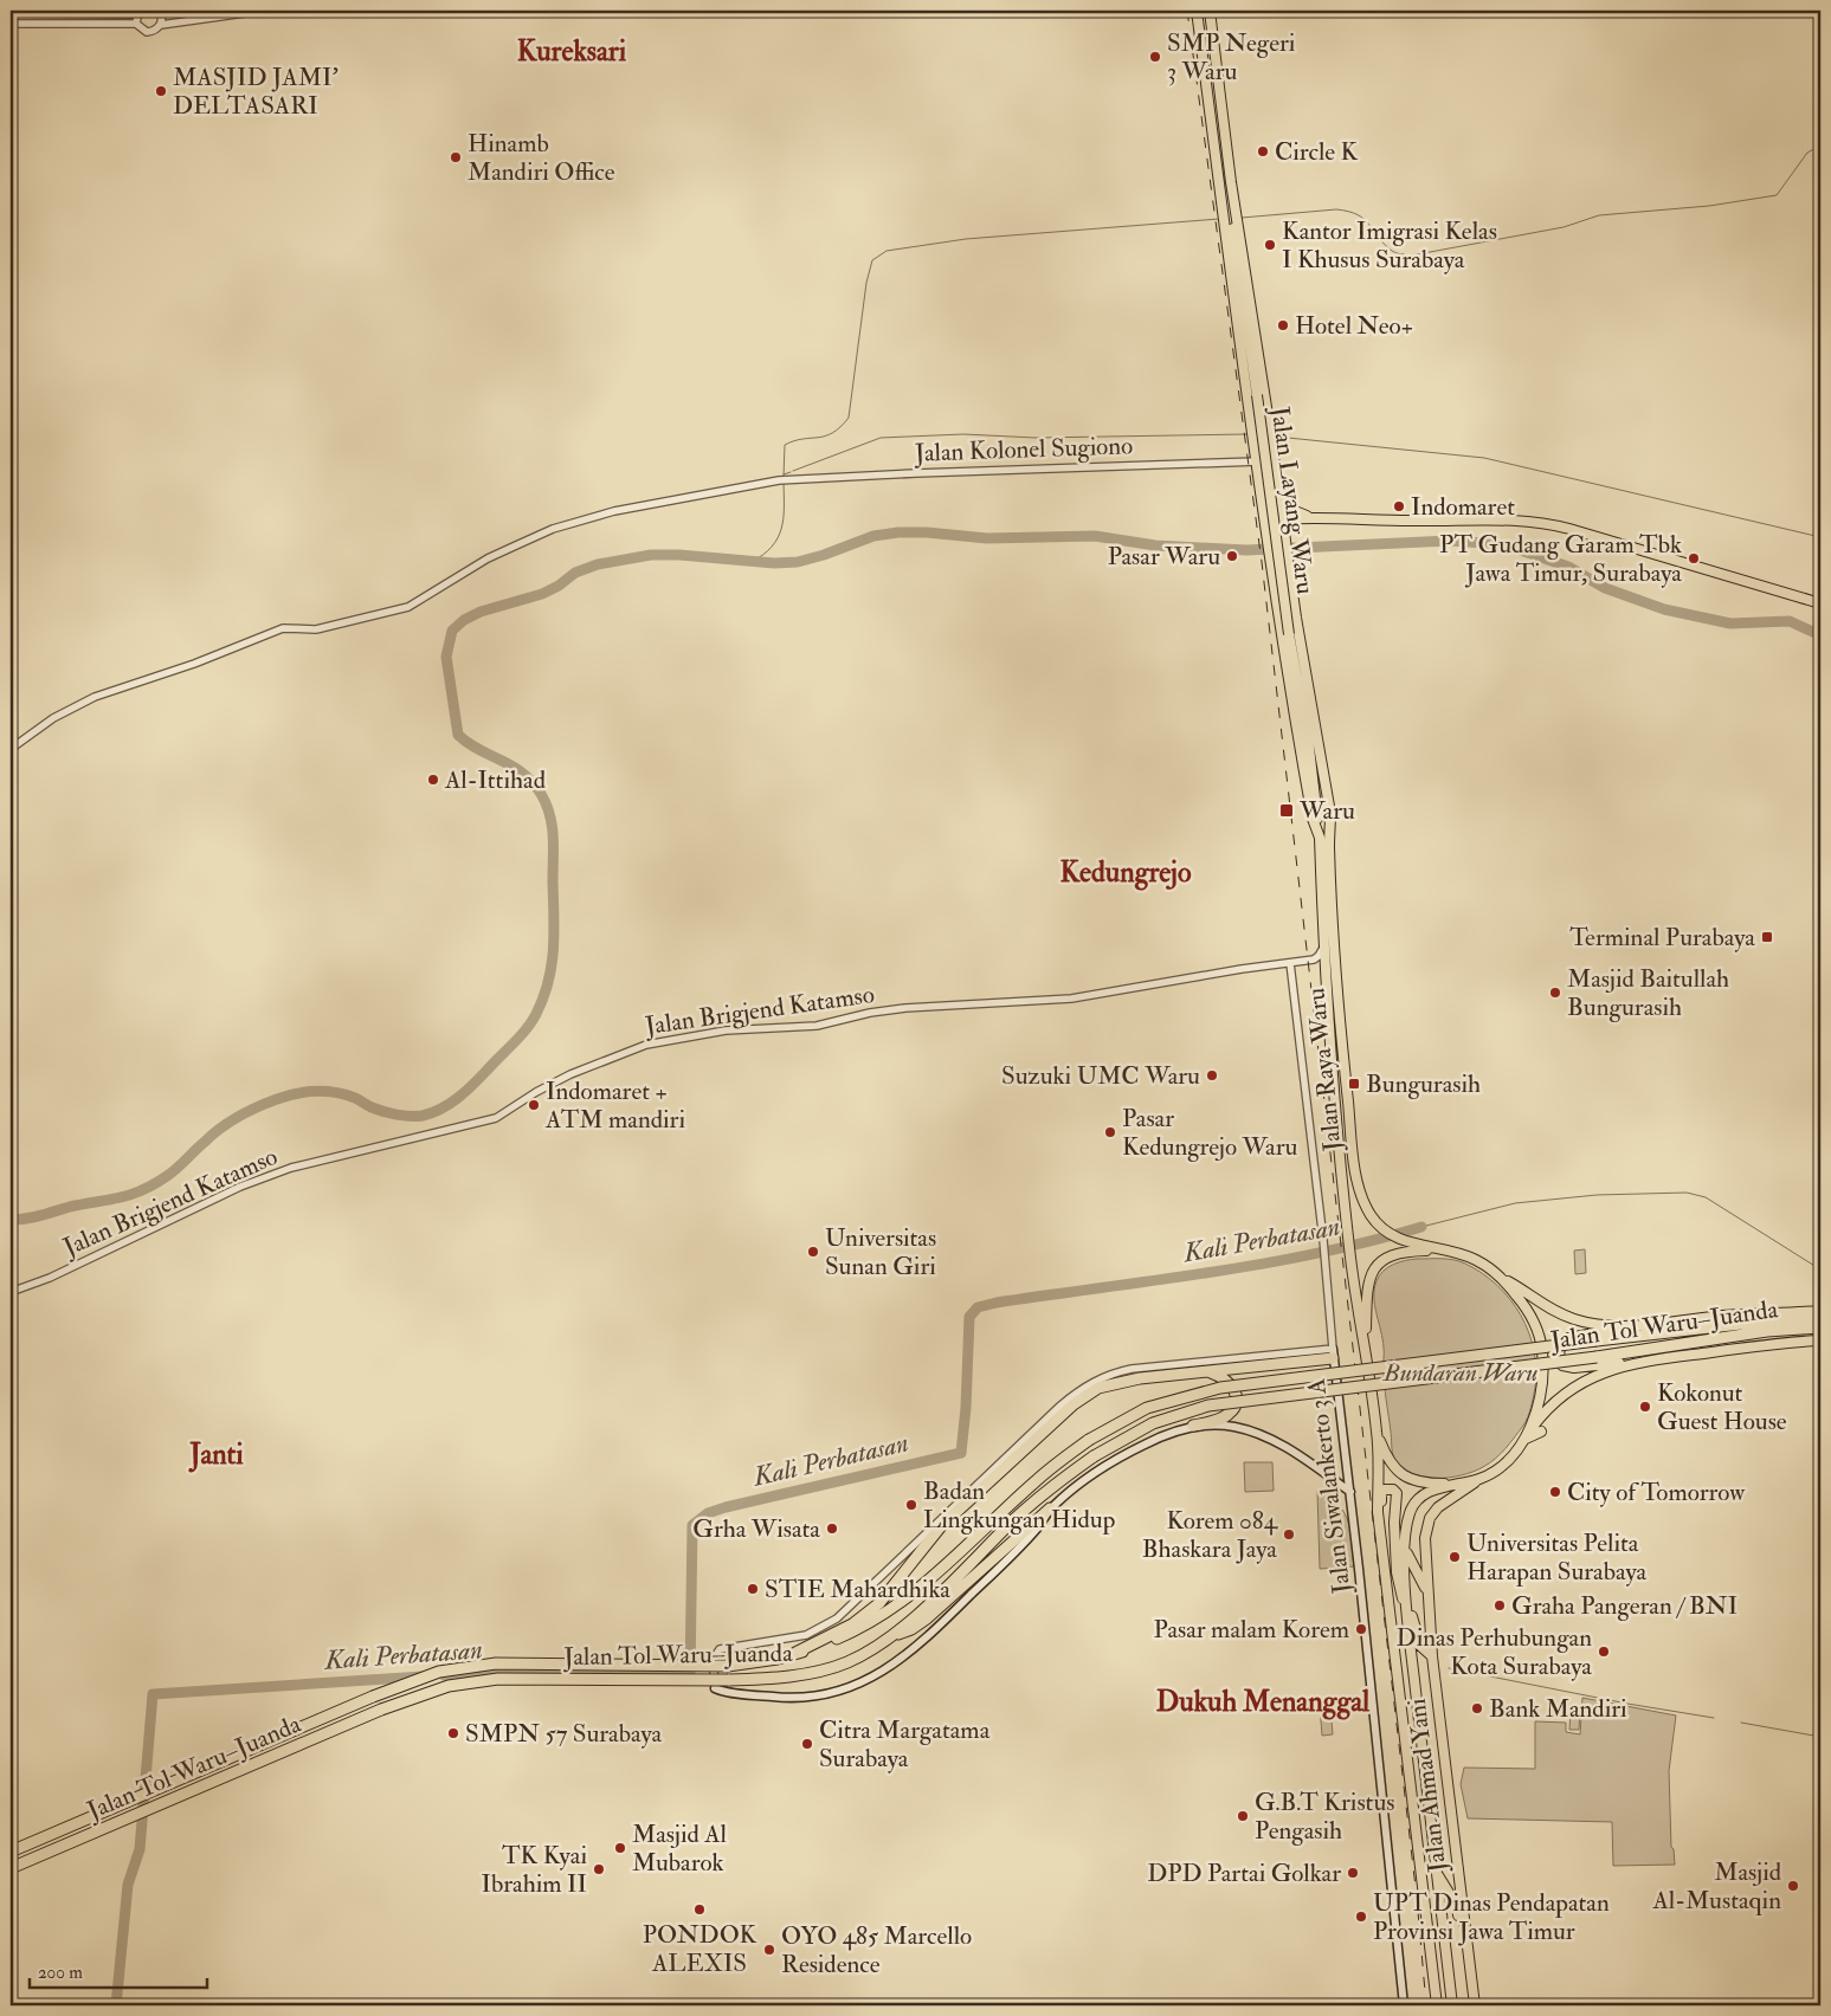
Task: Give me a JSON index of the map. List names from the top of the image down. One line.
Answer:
{"streets":{"highway":["Jalan Layang Waru","Jalan Raya Waru","Jalan Tol Waru–Juanda","Jalan Ahmad Yani"],"main road":["Jalan Siwalankerto 3 A"],"street":["Jalan Kolonel Sugiono","Jalan Brigjend Katamso"]},"crossings":[["Jalan Kolonel Sugiono","Jalan Raya Waru"],["Jalan Layang Waru","Jalan Raya Waru"],["Jalan Brigjend Katamso","Jalan Siwalankerto 3 A"],["Jalan Raya Waru","Jalan Ahmad Yani"]],"districts":["Kureksari","Kedungrejo","Janti","Dukuh Menanggal"],"water":["Kali Perbatasan"],"parks":["Bundaran Waru"],"places":{"other":["SMP Negeri 3 Waru","MASJID JAMI' DELTASARI","Circle K","Hinamb Mandiri Office","Kantor Imigrasi Kelas I Khusus Surabaya","Hotel Neo+","Indomaret","Pasar Waru","PT Gudang Garam Tbk Jawa Timur, Surabaya","Al-Ittihad","Masjid Baitullah Bungurasih","Suzuki UMC Waru","Indomaret + ATM mandiri","Pasar Kedungrejo Waru","Universitas Sunan Giri","Kokonut Guest House","City of Tomorrow","Badan Lingkungan Hidup","Grha Wisata","Korem 084 Bhaskara Jaya","Universitas Pelita Harapan Surabaya","STIE Mahardhika","Graha Pangeran / BNI","Pasar malam Korem","Dinas Perhubungan Kota Surabaya","Bank Mandiri","SMPN 57 Surabaya","Citra Margatama Surabaya","G.B.T Kristus Pengasih","Masjid Al Mubarok","TK Kyai Ibrahim II","DPD Partai Golkar","Masjid Al-Mustaqin","PONDOK ALEXIS","UPT Dinas Pendapatan Provinsi Jawa Timur","OYO 485 Marcello Residence"],"transit":["Waru","Terminal Purabaya","Bungurasih"]},"scale_bar":"200 m"}
